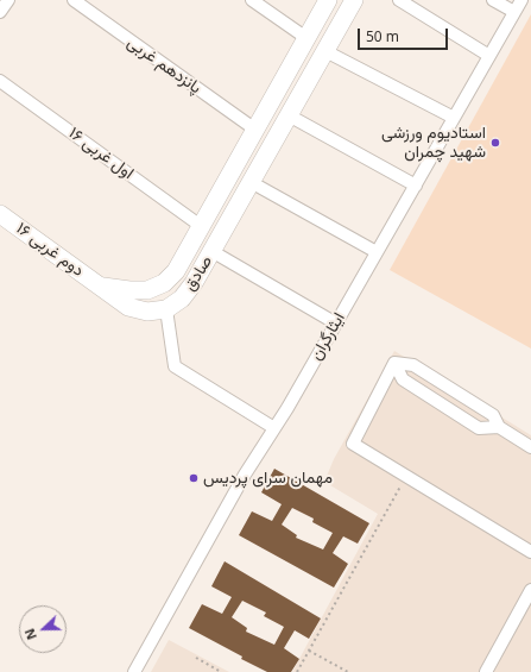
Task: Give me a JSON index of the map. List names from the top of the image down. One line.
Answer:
{"streets":{"street":["پانزدهم غربی","۱۶ اول غربی","۱۶ دوم غربی","صادق","ایثارگران"]},"crossings":[["پانزدهم غربی","صادق"],["۱۶ اول غربی","صادق"],["۱۶ دوم غربی","صادق"]],"places":["استادیوم ورزشی شهید چمران","مهمان سرای پردیس"],"scale_bar":"50 m","north":"left"}
